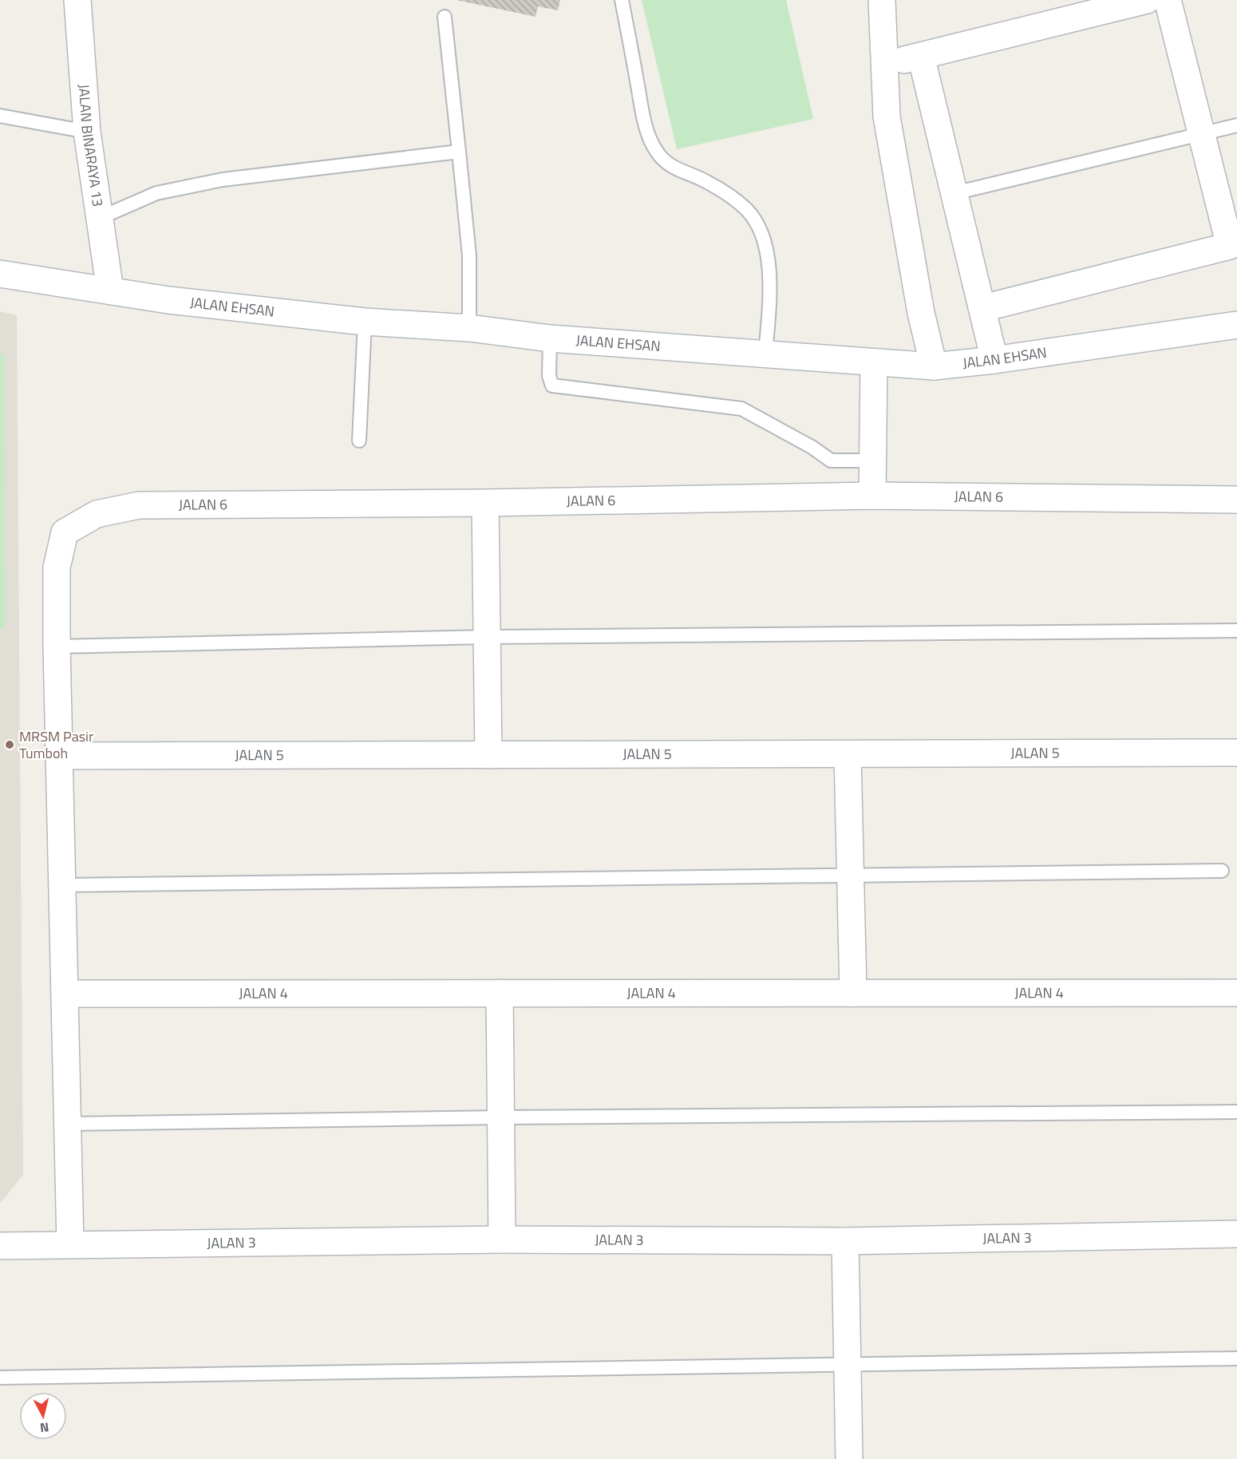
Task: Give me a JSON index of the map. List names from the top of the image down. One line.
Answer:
{"streets":{"street":["JALAN BINARAYA 13","JALAN EHSAN","JALAN 6","JALAN 5","JALAN 4","JALAN 3"]},"crossings":[["JALAN BINARAYA 13","JALAN EHSAN"],["JALAN 6","JALAN 5"],["JALAN 6","JALAN 4"],["JALAN 6","JALAN 3"]],"places":["MRSM Pasir Tumboh"],"north":"bottom"}
